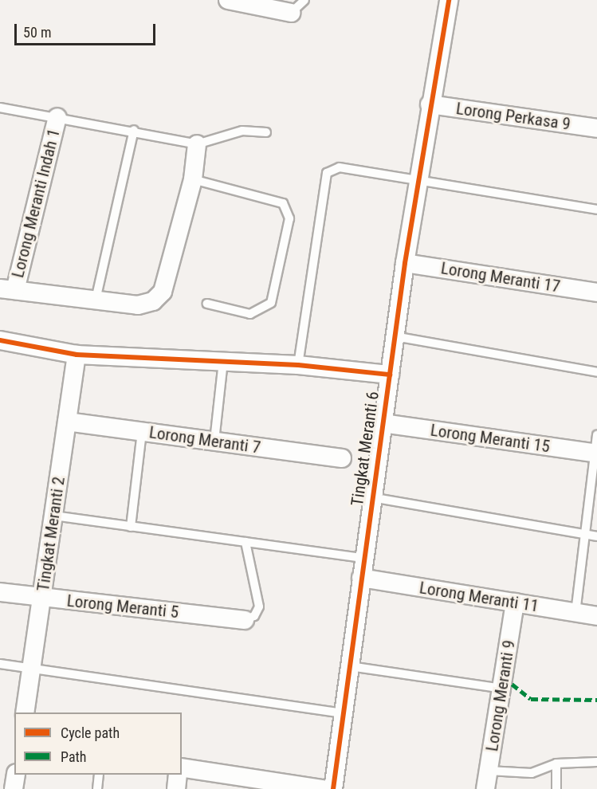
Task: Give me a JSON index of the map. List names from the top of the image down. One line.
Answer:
{"streets":{"street":["Lorong Perkasa 9","Lorong Meranti Indah 1","Lorong Meranti 17","Lorong Meranti 15","Lorong Meranti 7","Tingkat Meranti 6","Tingkat Meranti 2","Lorong Meranti 11","Lorong Meranti 5","Lorong Meranti 9"]},"crossings":[["Lorong Perkasa 9","Tingkat Meranti 6"],["Lorong Meranti 17","Tingkat Meranti 6"],["Lorong Meranti 15","Tingkat Meranti 6"],["Lorong Meranti 7","Tingkat Meranti 2"],["Tingkat Meranti 6","Lorong Meranti 11"],["Tingkat Meranti 2","Lorong Meranti 5"],["Lorong Meranti 11","Lorong Meranti 9"]],"legend":["Cycle path","Path"],"scale_bar":"50 m"}
